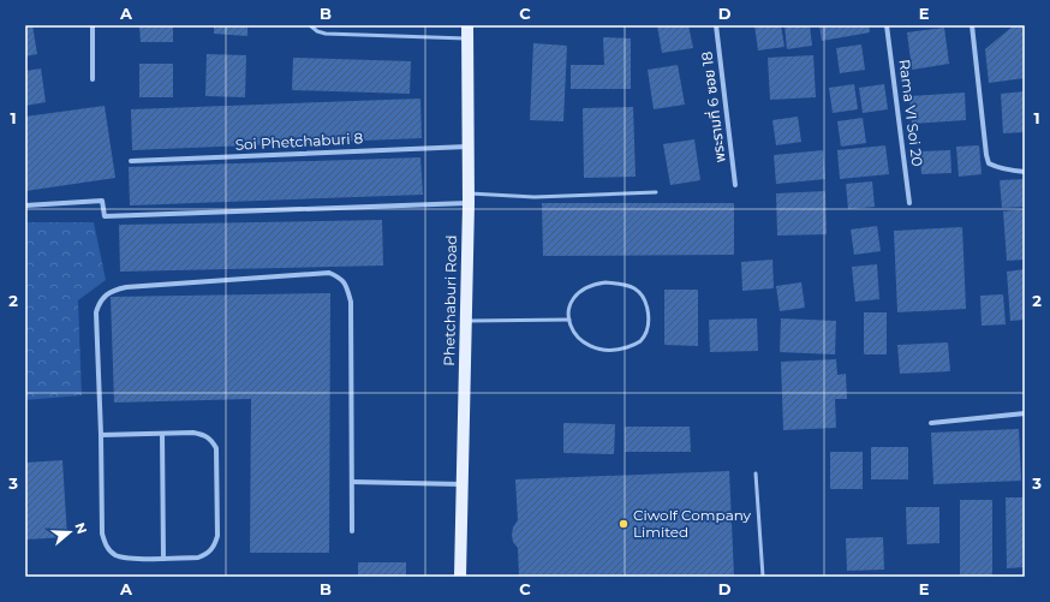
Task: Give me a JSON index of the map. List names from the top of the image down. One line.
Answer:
{"streets":{"main road":["Phetchaburi Road"],"street":["พระรามที่ 6 ซอย 18","Rama VI Soi 20","Soi Phetchaburi 8"]},"crossings":[["Soi Phetchaburi 8","Phetchaburi Road"]],"places":["Ciwolf Company Limited"],"north":"right","grid":{"columns":["A","B","C","D","E"],"rows":["1","2","3"]}}
